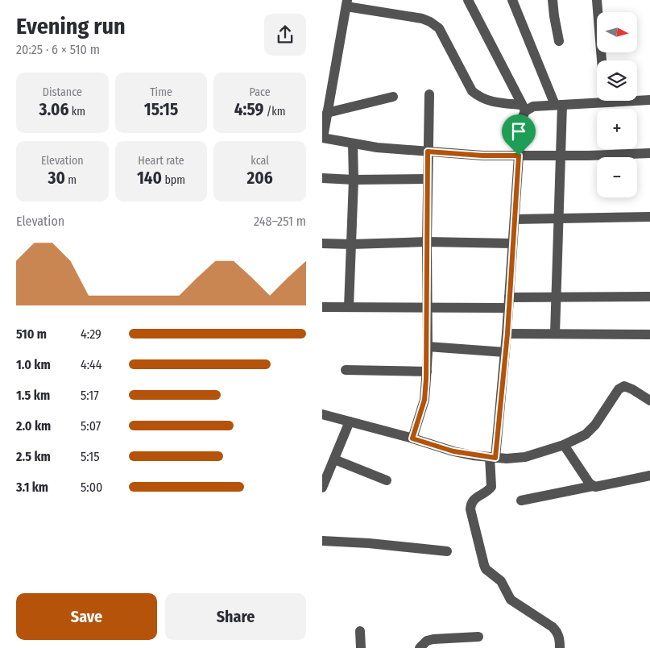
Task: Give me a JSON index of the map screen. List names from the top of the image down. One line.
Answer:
{"north":"right","page":{"heading":["Evening run","20:25 · 6 × 510 m"],"map_buttons":["+","−"],"stats":[["Distance","3.06 km"],["Time","15:15"],["Pace","4:59 /km"],["Elevation","30 m"],["Heart rate","140 bpm"],["kcal","206"]],"chart":["Elevation","248–251 m"],"list":[{"name":"510 m","note":"4:29"},{"name":"1.0 km","note":"4:44"},{"name":"1.5 km","note":"5:17"},{"name":"2.0 km","note":"5:07"},{"name":"2.5 km","note":"5:15"},{"name":"3.1 km","note":"5:00"}],"buttons":["Save","Share"]}}
